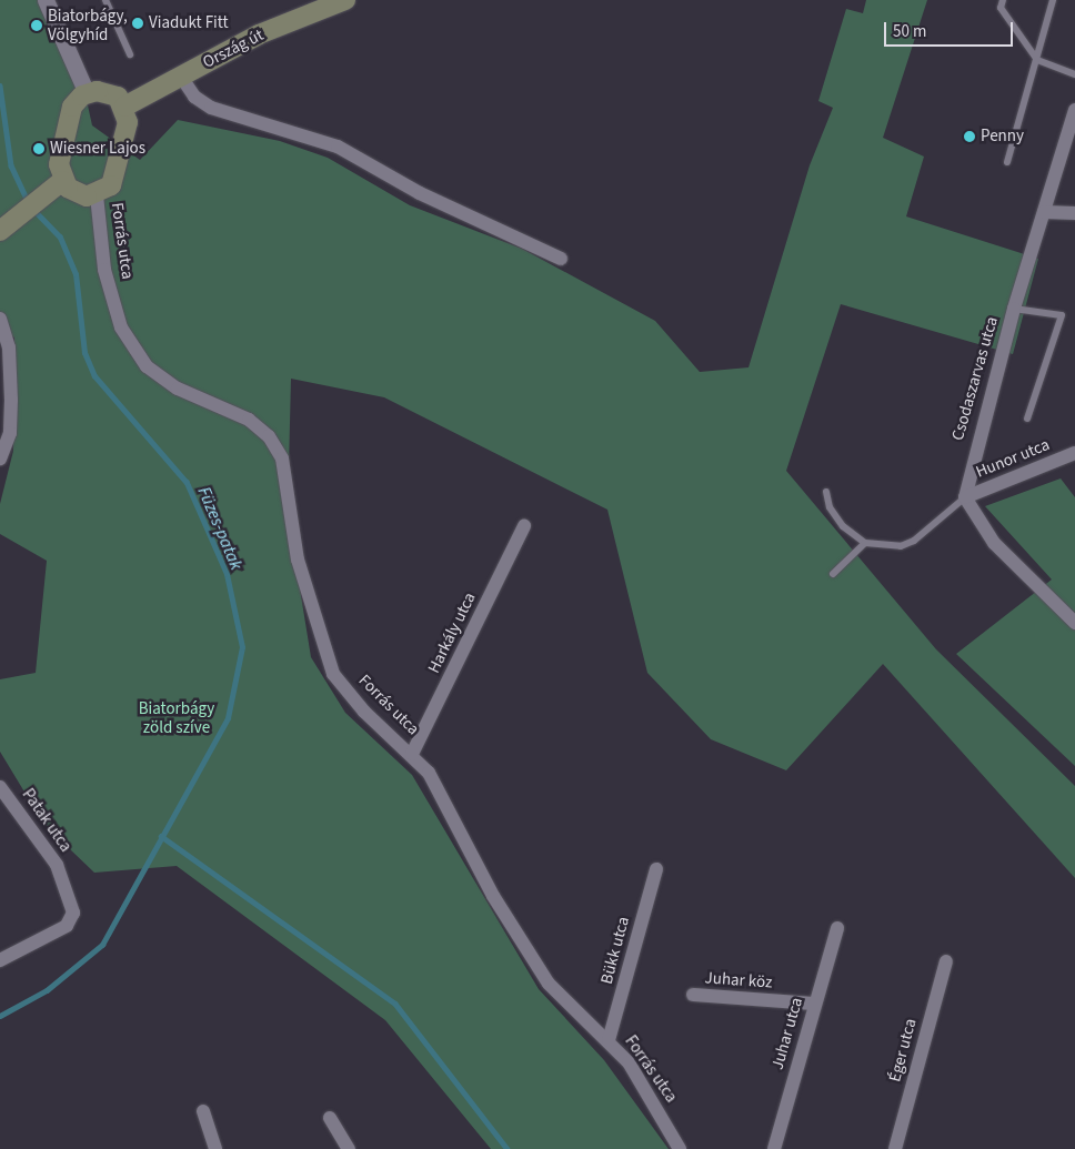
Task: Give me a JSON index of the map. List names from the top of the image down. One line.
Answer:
{"streets":{"main road":["Ország út"],"street":["Forrás utca","Csodaszarvas utca","Hunor utca","Harkály utca","Patak utca","Bükk utca","Juhar köz","Juhar utca","Éger utca"]},"crossings":[["Ország út","Forrás utca"],["Forrás utca","Harkály utca"],["Forrás utca","Bükk utca"],["Csodaszarvas utca","Hunor utca"],["Juhar köz","Juhar utca"]],"water":["Füzes-patak"],"parks":["Biatorbágy zöld szíve"],"places":["Viadukt Fitt","Biatorbágy, Völgyhíd","Penny","Wiesner Lajos"],"scale_bar":"50 m"}
